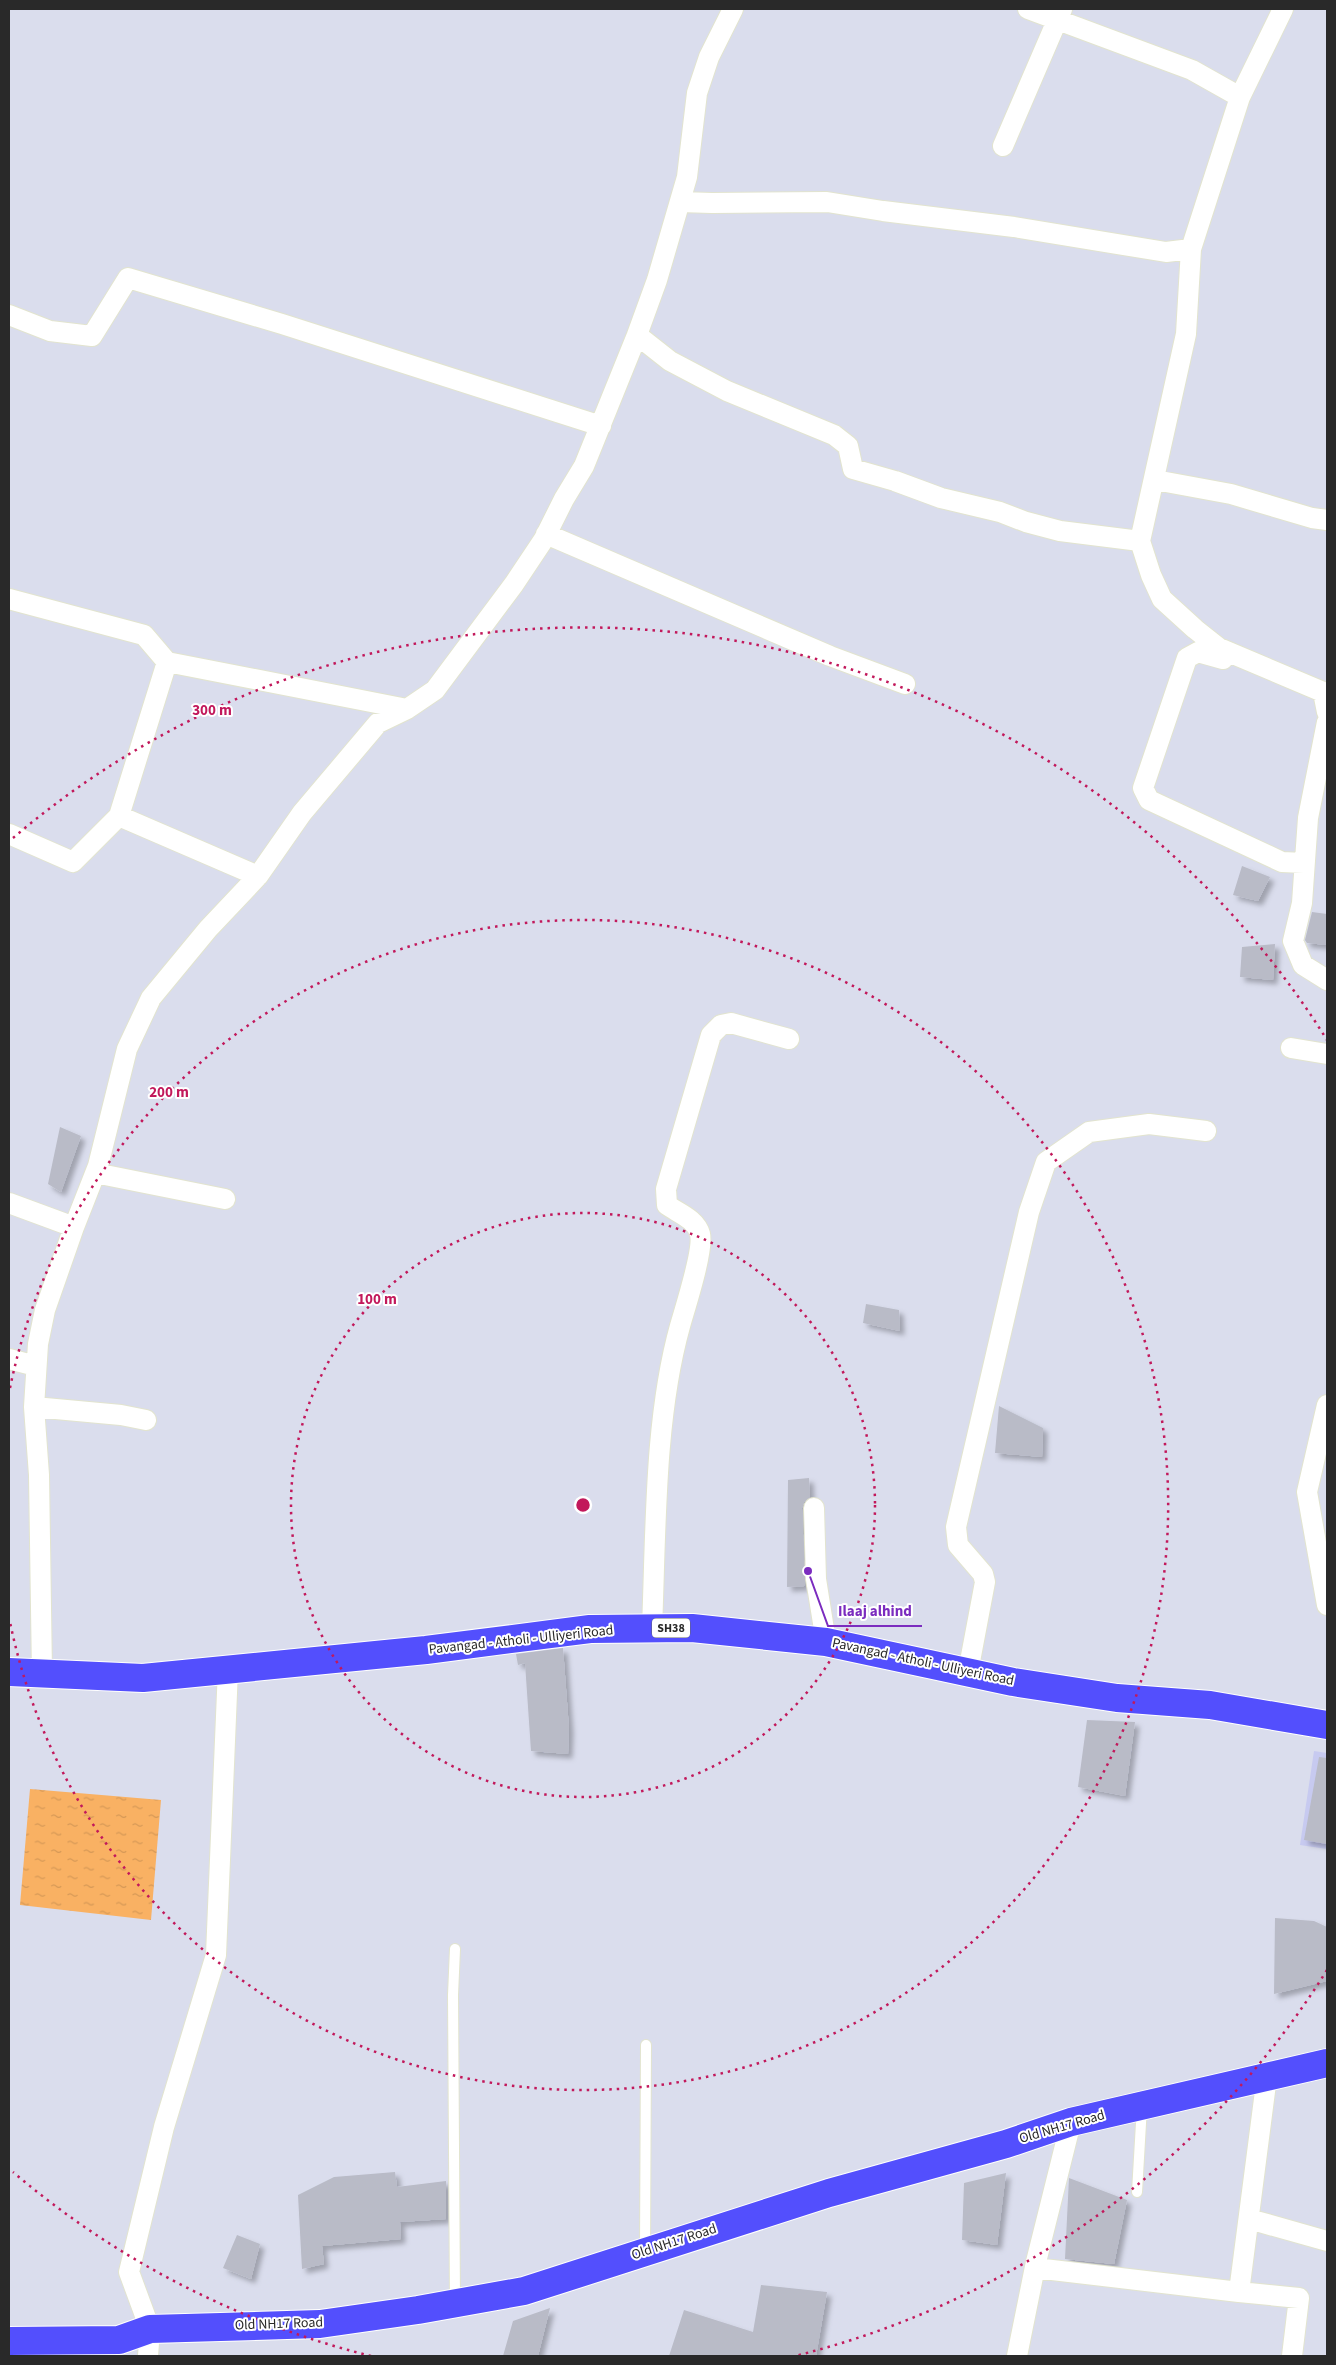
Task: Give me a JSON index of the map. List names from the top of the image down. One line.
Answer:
{"streets":{"main road":["SH38","Pavangad - Atholi - Ulliyeri Road","Old NH17 Road"]},"places":["Ilaaj alhind"],"rings":["300 m","200 m","100 m"]}
